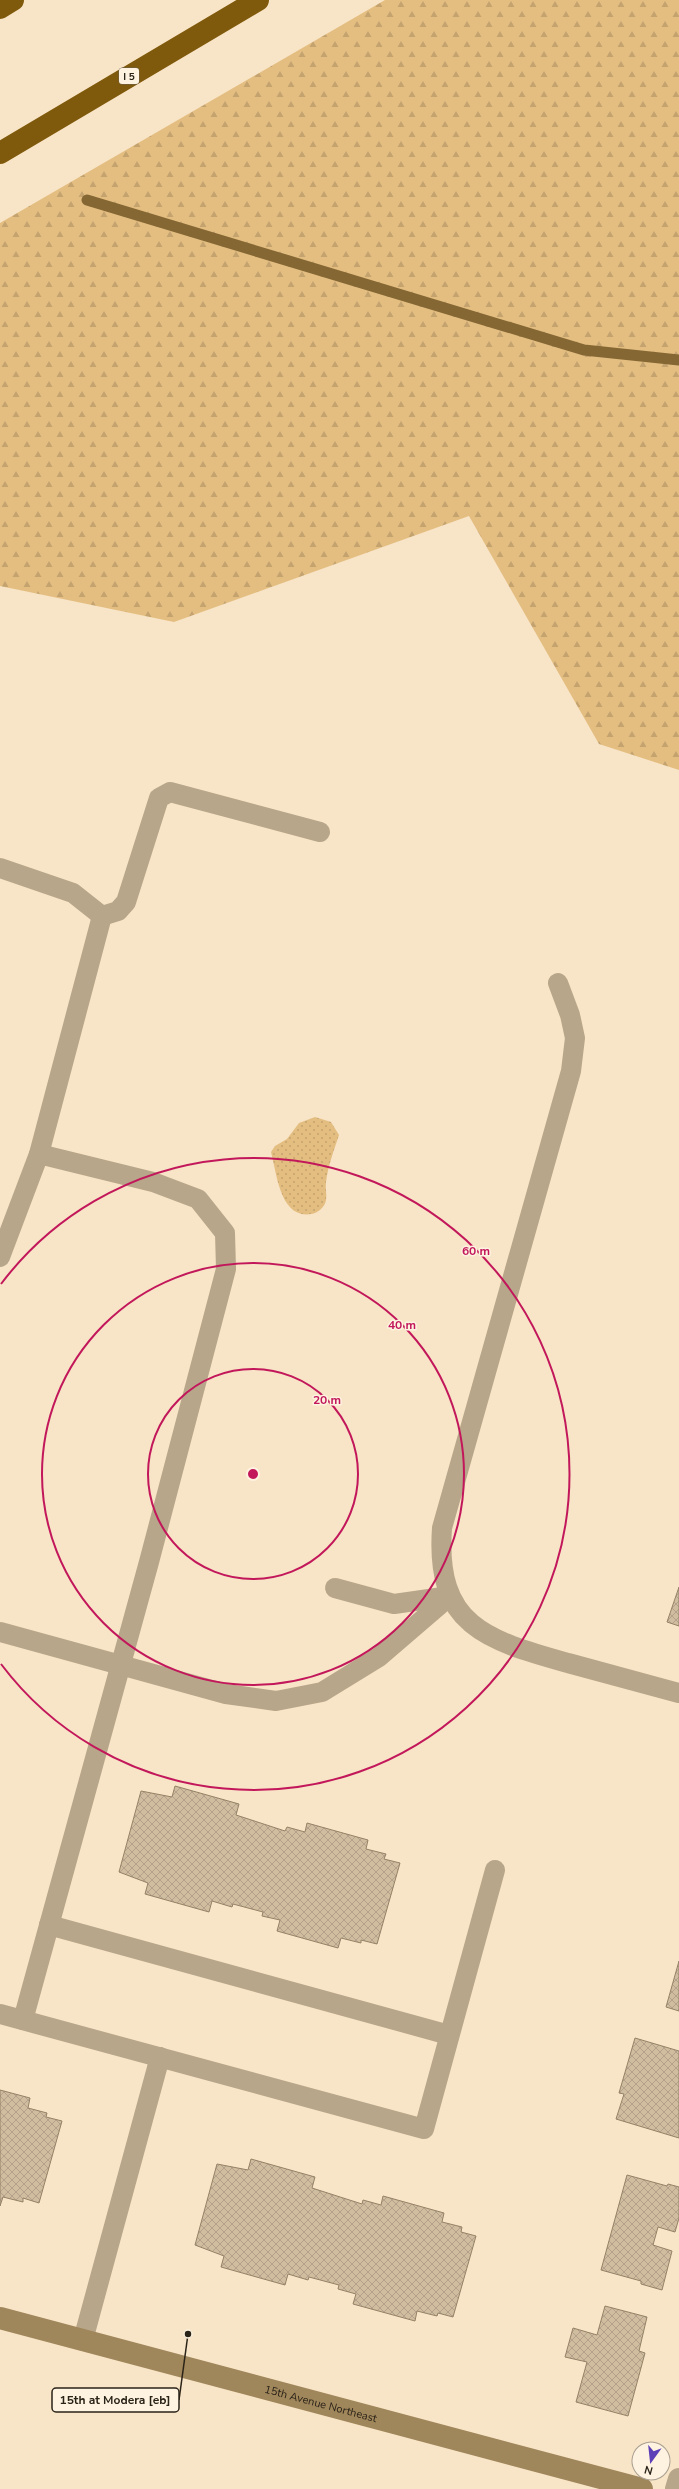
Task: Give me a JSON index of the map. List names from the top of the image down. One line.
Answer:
{"streets":{"highway":["I 5"],"street":["15th Avenue Northeast"]},"places":["15th at Modera [eb]"],"north":"bottom","rings":["60 m","40 m","20 m"]}
